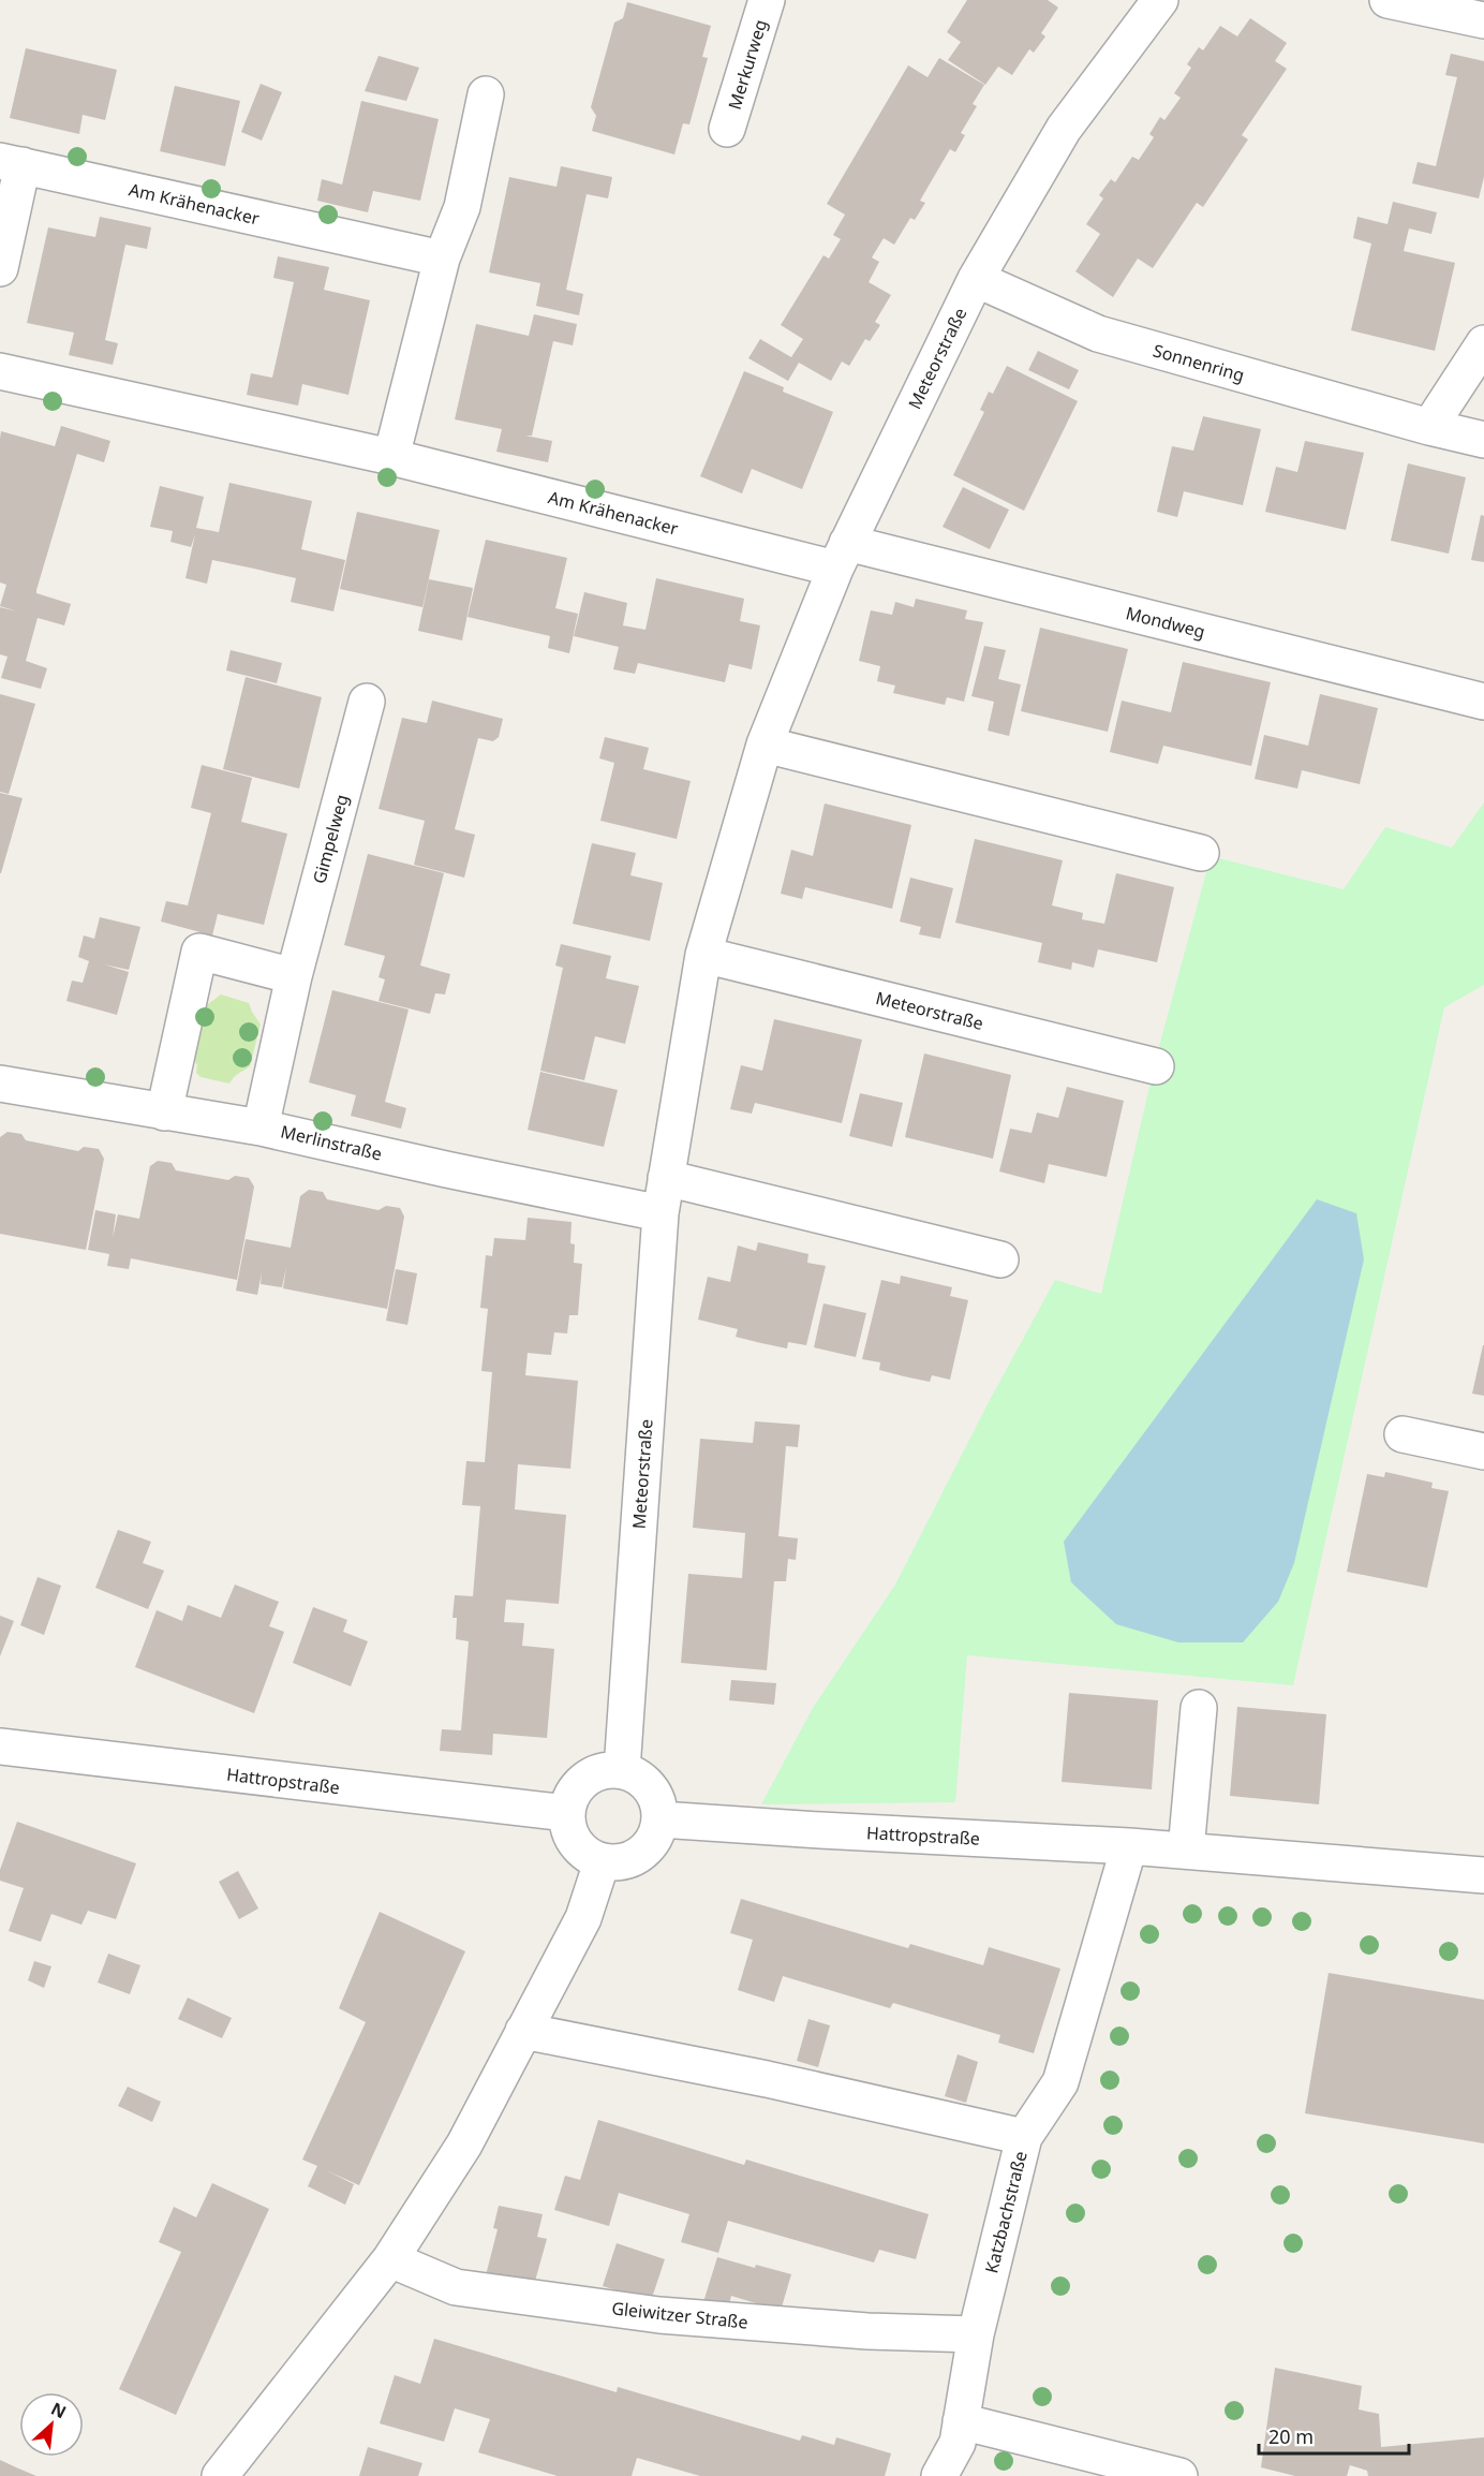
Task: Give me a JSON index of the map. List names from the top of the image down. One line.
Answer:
{"streets":{"street":["Merkurweg","Am Krähenacker","Meteorstraße","Sonnenring","Mondweg","Gimpelweg","Merlinstraße","Hattropstraße","Katzbachstraße","Gleiwitzer Straße"]},"crossings":[["Am Krähenacker","Meteorstraße"],["Am Krähenacker","Mondweg"],["Meteorstraße","Sonnenring"],["Meteorstraße","Mondweg"],["Meteorstraße","Merlinstraße"],["Meteorstraße","Hattropstraße"],["Gimpelweg","Merlinstraße"],["Hattropstraße","Katzbachstraße"],["Katzbachstraße","Gleiwitzer Straße"]],"scale_bar":"20 m","north":"top right"}
